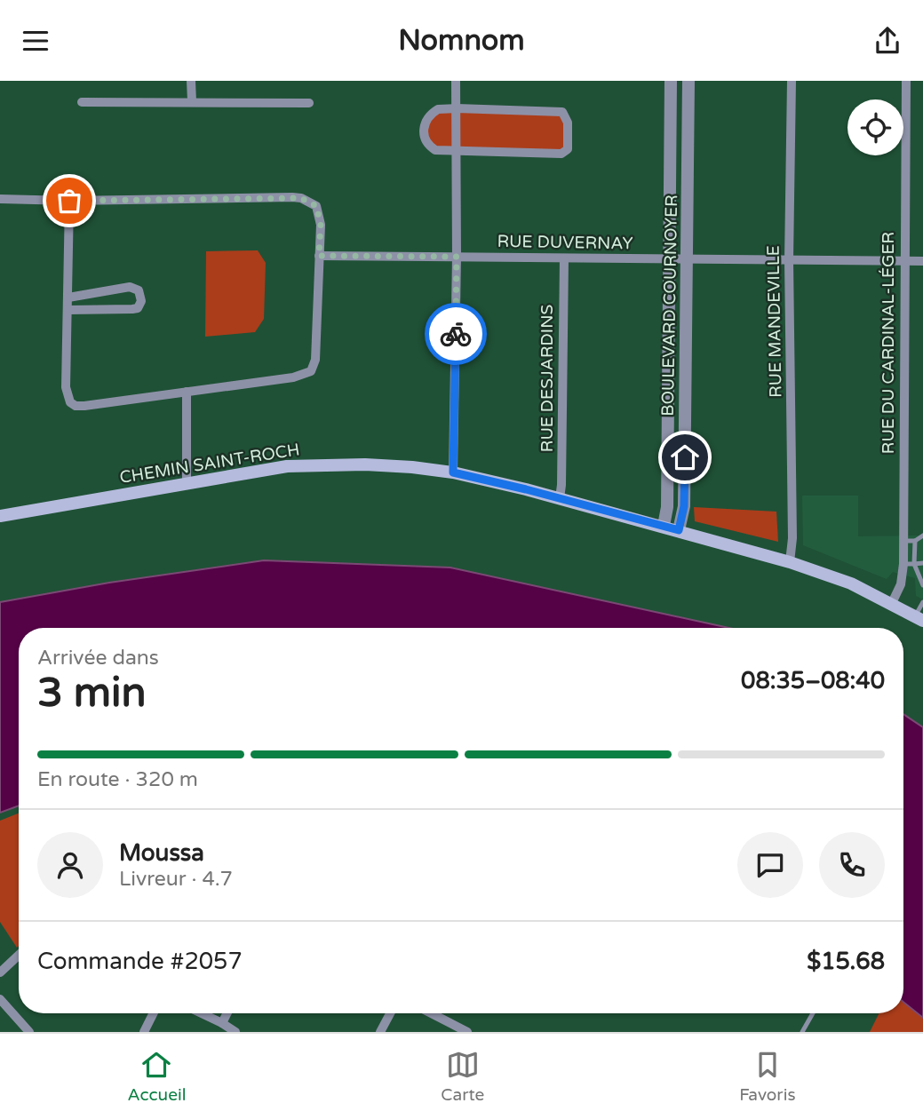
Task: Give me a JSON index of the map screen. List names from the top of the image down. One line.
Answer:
{"streets":{"main road":["CHEMIN SAINT-ROCH"],"street":["RUE DUVERNAY","BOULEVARD COURNOYER","RUE MANDEVILLE","RUE DU CARDINAL-LÉGER","RUE DESJARDINS"]},"crossings":[["RUE DUVERNAY","BOULEVARD COURNOYER"],["RUE DUVERNAY","RUE MANDEVILLE"],["RUE DUVERNAY","RUE DU CARDINAL-LÉGER"],["RUE DUVERNAY","RUE DESJARDINS"],["BOULEVARD COURNOYER","CHEMIN SAINT-ROCH"],["RUE MANDEVILLE","CHEMIN SAINT-ROCH"],["RUE DU CARDINAL-LÉGER","CHEMIN SAINT-ROCH"],["RUE DESJARDINS","CHEMIN SAINT-ROCH"]],"page":{"header":"Nomnom","heading":["3 min","Arrivée dans","08:35–08:40"],"panel":["Moussa","Livreur · 4.7","Commande #2057","$15.68"],"bar":"En route · 320 m","tabs":["Accueil","Carte","Favoris"]}}
